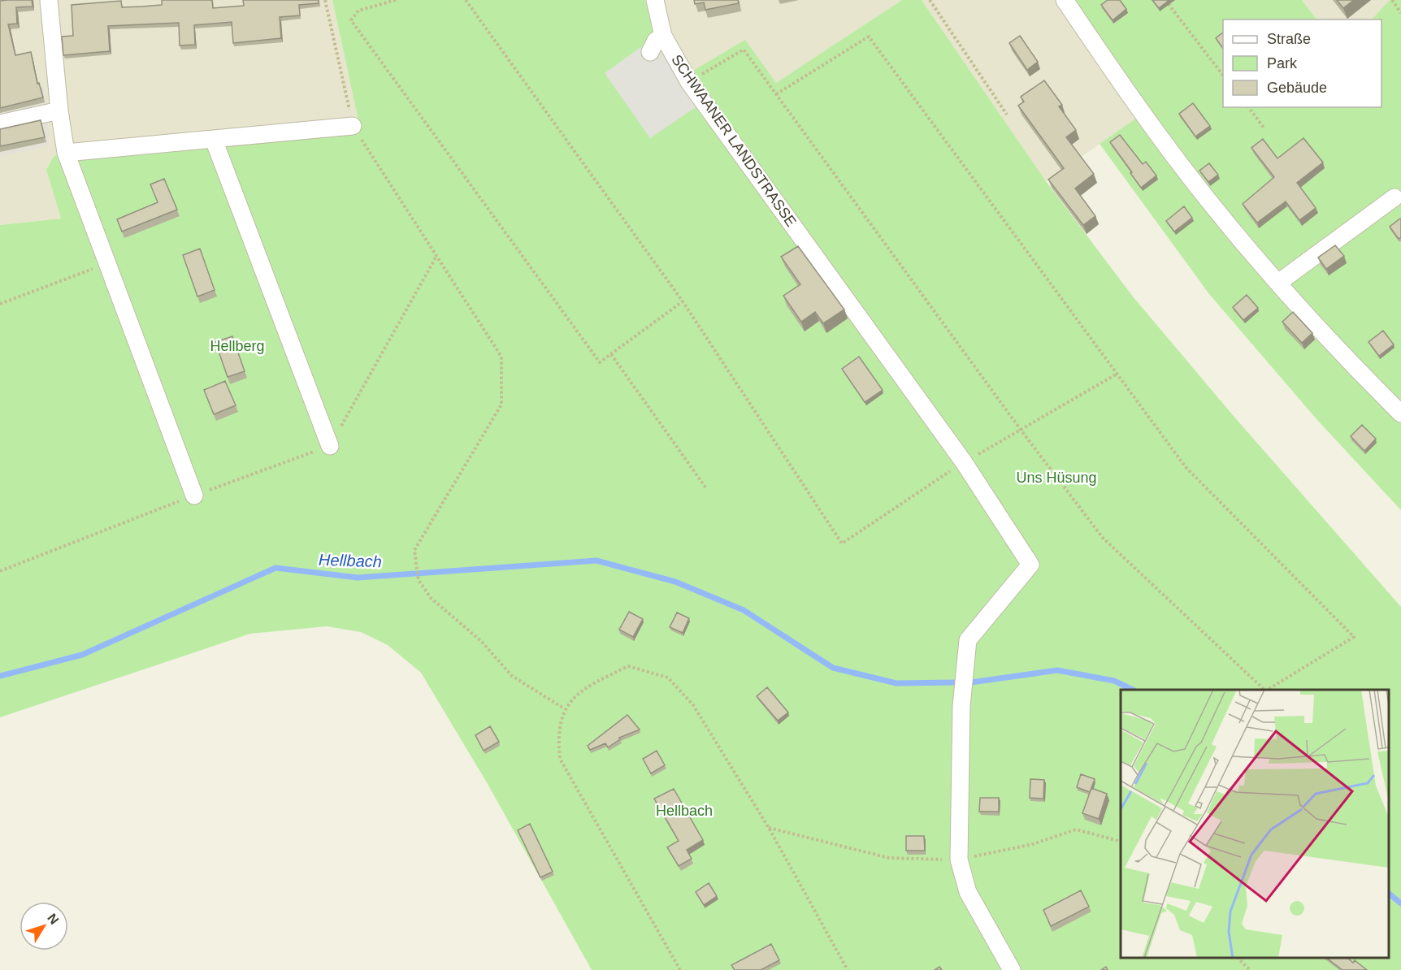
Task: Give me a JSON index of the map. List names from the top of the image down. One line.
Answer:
{"streets":{"street":["SCHWAANER LANDSTRASSE"]},"water":["Hellbach"],"parks":["Hellberg","Uns Hüsung","Hellbach"],"legend":["Straße","Park","Gebäude"],"north":"top right"}
